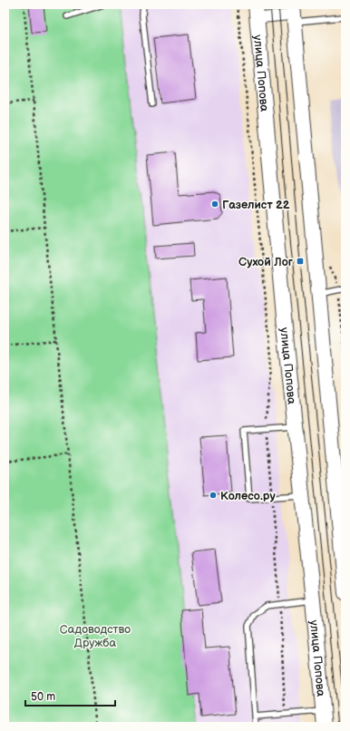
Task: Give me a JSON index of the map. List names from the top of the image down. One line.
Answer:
{"streets":{"main road":["улица Попова"]},"parks":["Садоводство Дружба"],"places":{"other":["Газелист 22","Колесо.ру"],"transit":["Сухой Лог"]},"scale_bar":"50 m"}
